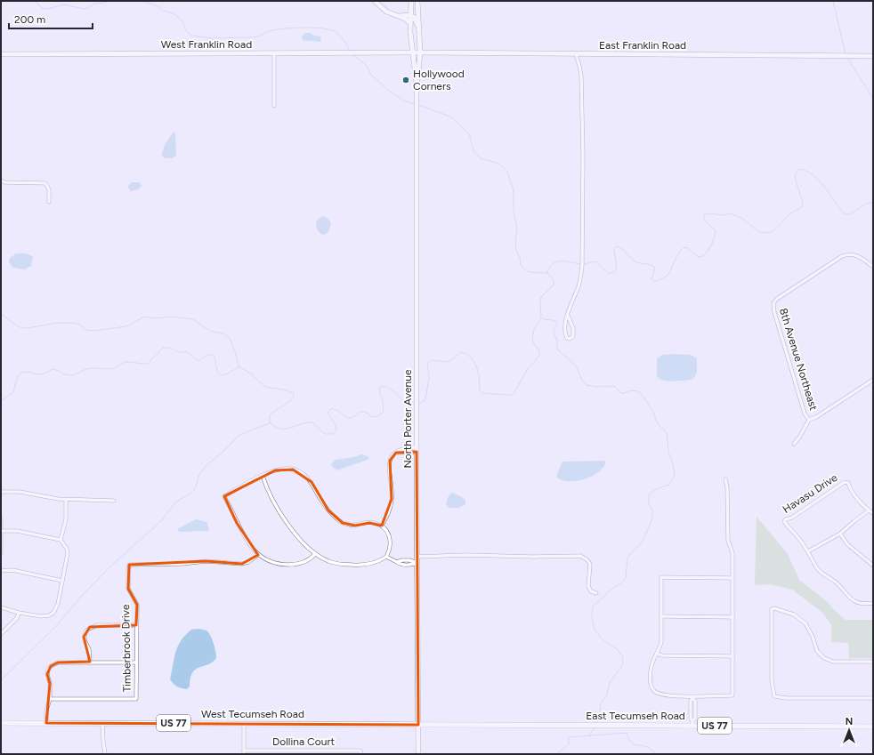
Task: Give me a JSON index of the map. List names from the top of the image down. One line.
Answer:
{"streets":{"main road":["West Tecumseh Road","East Tecumseh Road","US 77"],"street":["West Franklin Road","East Franklin Road","8th Avenue Northeast","North Porter Avenue","Havasu Drive","Timberbrook Drive","Dollina Court"]},"crossings":[["West Franklin Road","East Franklin Road"],["West Franklin Road","North Porter Avenue"],["East Franklin Road","North Porter Avenue"],["North Porter Avenue","West Tecumseh Road"],["North Porter Avenue","East Tecumseh Road"],["West Tecumseh Road","East Tecumseh Road"]],"places":["Hollywood Corners"],"scale_bar":"200 m","north":"top"}
